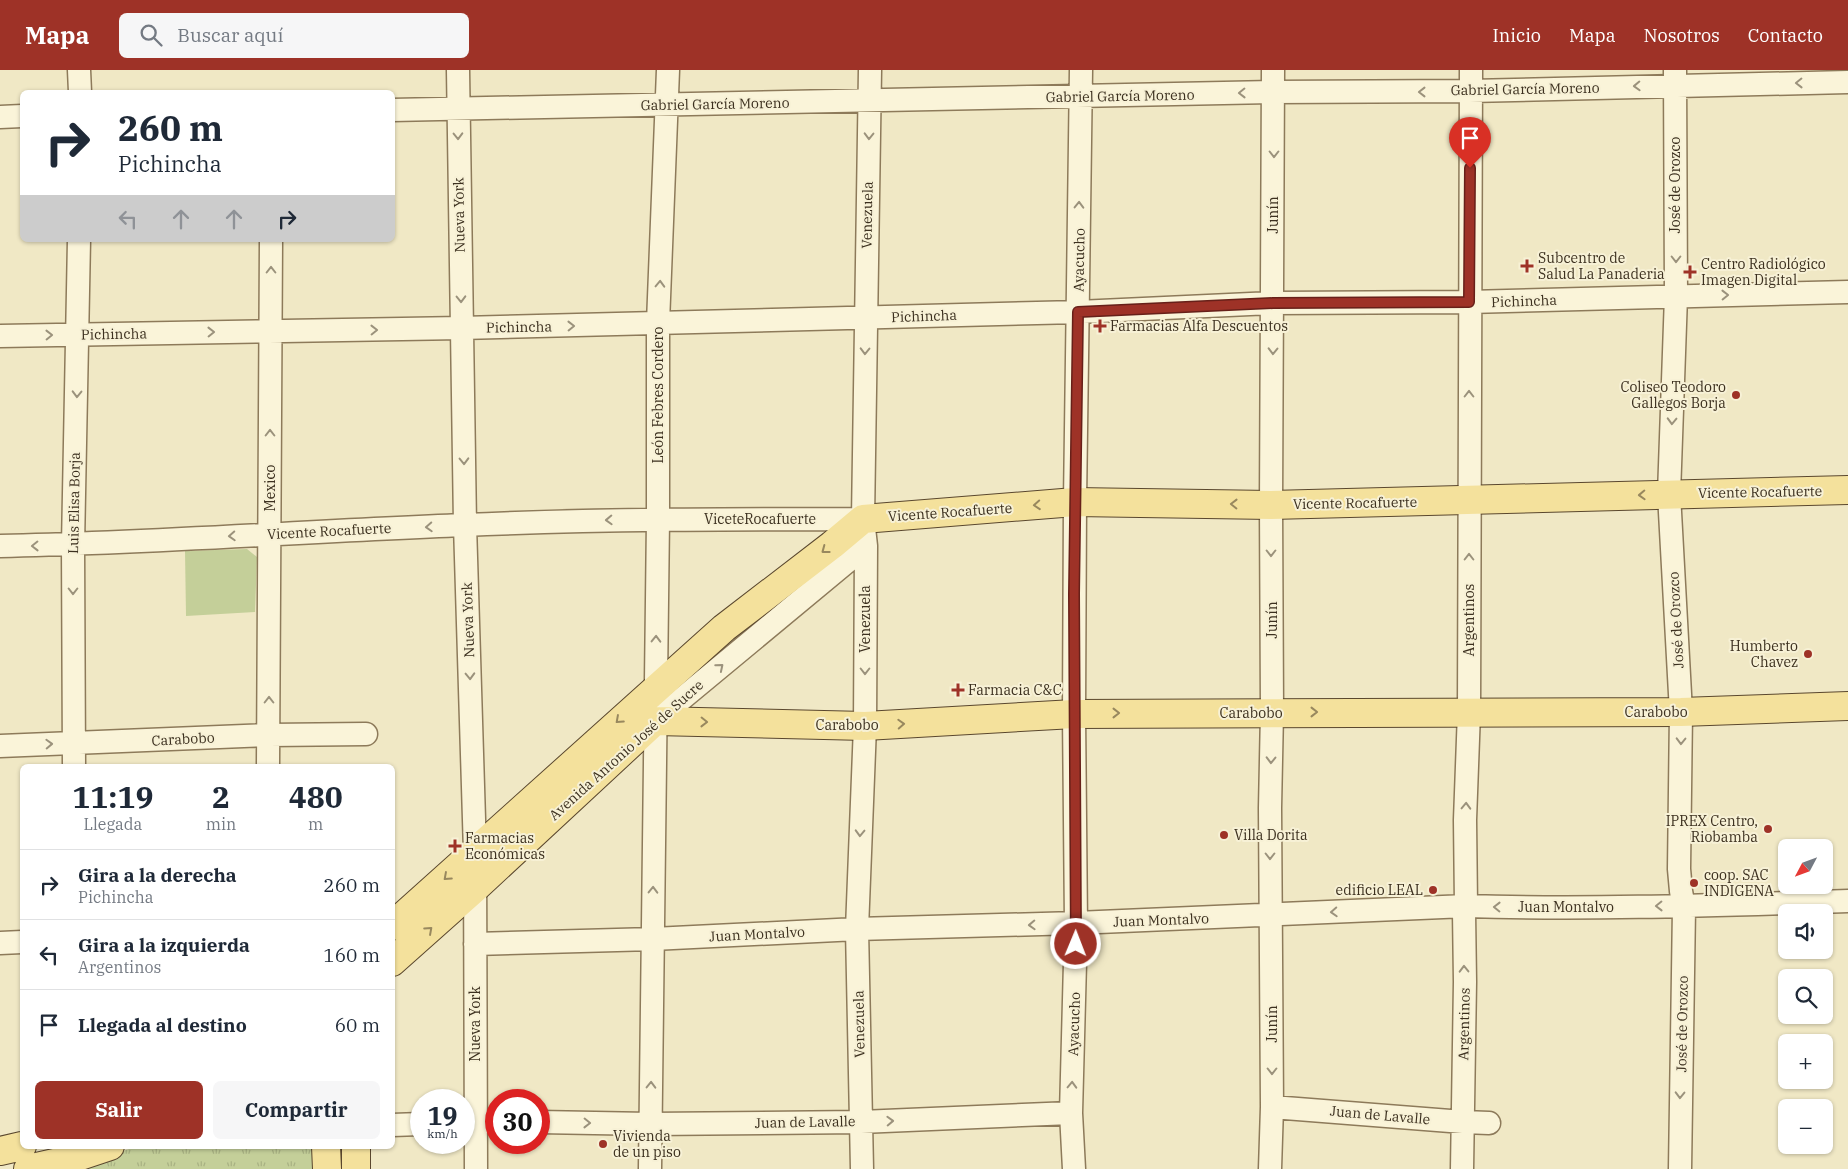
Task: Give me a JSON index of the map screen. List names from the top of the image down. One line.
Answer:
{"streets":{"main road":["Vicente Rocafuerte","Carabobo","Avenida Antonio José de Sucre"],"street":["Gabriel García Moreno","José de Orozco","Nueva York","Venezuela","Junín","Ayacucho","Pichincha","León Febres Cordero","Mexico","Luis Elisa Borja","ViceteRocafuerte","Argentinos","Juan Montalvo","Juan de Lavalle"]},"crossings":[["Gabriel García Moreno","José de Orozco"],["Gabriel García Moreno","Nueva York"],["Gabriel García Moreno","Venezuela"],["Gabriel García Moreno","Junín"],["Gabriel García Moreno","Ayacucho"],["Gabriel García Moreno","León Febres Cordero"],["Gabriel García Moreno","Argentinos"],["José de Orozco","Pichincha"],["José de Orozco","Vicente Rocafuerte"],["José de Orozco","Carabobo"],["José de Orozco","Juan Montalvo"],["Nueva York","Pichincha"],["Nueva York","Vicente Rocafuerte"],["Nueva York","Avenida Antonio José de Sucre"],["Nueva York","Juan Montalvo"],["Venezuela","Pichincha"],["Venezuela","Vicente Rocafuerte"],["Venezuela","ViceteRocafuerte"],["Venezuela","Carabobo"],["Venezuela","Avenida Antonio José de Sucre"],["Venezuela","Juan Montalvo"],["Venezuela","Juan de Lavalle"],["Junín","Pichincha"],["Junín","Vicente Rocafuerte"],["Junín","Carabobo"],["Junín","Juan Montalvo"],["Junín","Juan de Lavalle"],["Ayacucho","Pichincha"],["Ayacucho","Vicente Rocafuerte"],["Ayacucho","Carabobo"],["Ayacucho","Juan Montalvo"],["Ayacucho","Juan de Lavalle"],["Pichincha","León Febres Cordero"],["Pichincha","Mexico"],["Pichincha","Luis Elisa Borja"],["Pichincha","Argentinos"],["León Febres Cordero","Vicente Rocafuerte"],["León Febres Cordero","ViceteRocafuerte"],["León Febres Cordero","Carabobo"],["León Febres Cordero","Avenida Antonio José de Sucre"],["León Febres Cordero","Juan Montalvo"],["León Febres Cordero","Juan de Lavalle"],["Mexico","Vicente Rocafuerte"],["Mexico","Carabobo"],["Vicente Rocafuerte","Luis Elisa Borja"],["Vicente Rocafuerte","ViceteRocafuerte"],["Vicente Rocafuerte","Argentinos"],["Vicente Rocafuerte","Avenida Antonio José de Sucre"],["Luis Elisa Borja","Carabobo"],["ViceteRocafuerte","Avenida Antonio José de Sucre"],["Argentinos","Carabobo"],["Argentinos","Juan Montalvo"],["Argentinos","Juan de Lavalle"],["Carabobo","Avenida Antonio José de Sucre"]],"one_way":["Gabriel García Moreno","José de Orozco","Nueva York","Venezuela","Junín","Ayacucho","Pichincha","León Febres Cordero","Mexico","Vicente Rocafuerte","Luis Elisa Borja","Argentinos","Carabobo","Juan Montalvo","Juan de Lavalle"],"places":{"health":["Subcentro de Salud La Panaderia","Centro Radiológico Imagen Digital","Farmacias Alfa Descuentos","Farmacia C&C","Farmacias Económicas"],"other":["Coliseo Teodoro Gallegos Borja","Humberto Chavez","IPREX Centro, Riobamba","Villa Dorita","coop. SAC INDIGENA","edificio LEAL","Vivienda de un piso"]},"north":"bottom left","page":{"header":"Mapa","search":"Buscar aquí","nav":["Inicio","Mapa","Nosotros","Contacto"],"turn":["260 m","Pichincha"],"eta":["11:19","Llegada","2","min","480","m"],"map_buttons":["+","−"],"list":[{"name":"Gira a la derecha","note":"Pichincha","value":"260 m"},{"name":"Gira a la izquierda","note":"Argentinos","value":"160 m"},{"name":"Llegada al destino","value":"60 m"}],"buttons":["Salir","Compartir"],"speed":"19 km/h","limit":"30"}}
